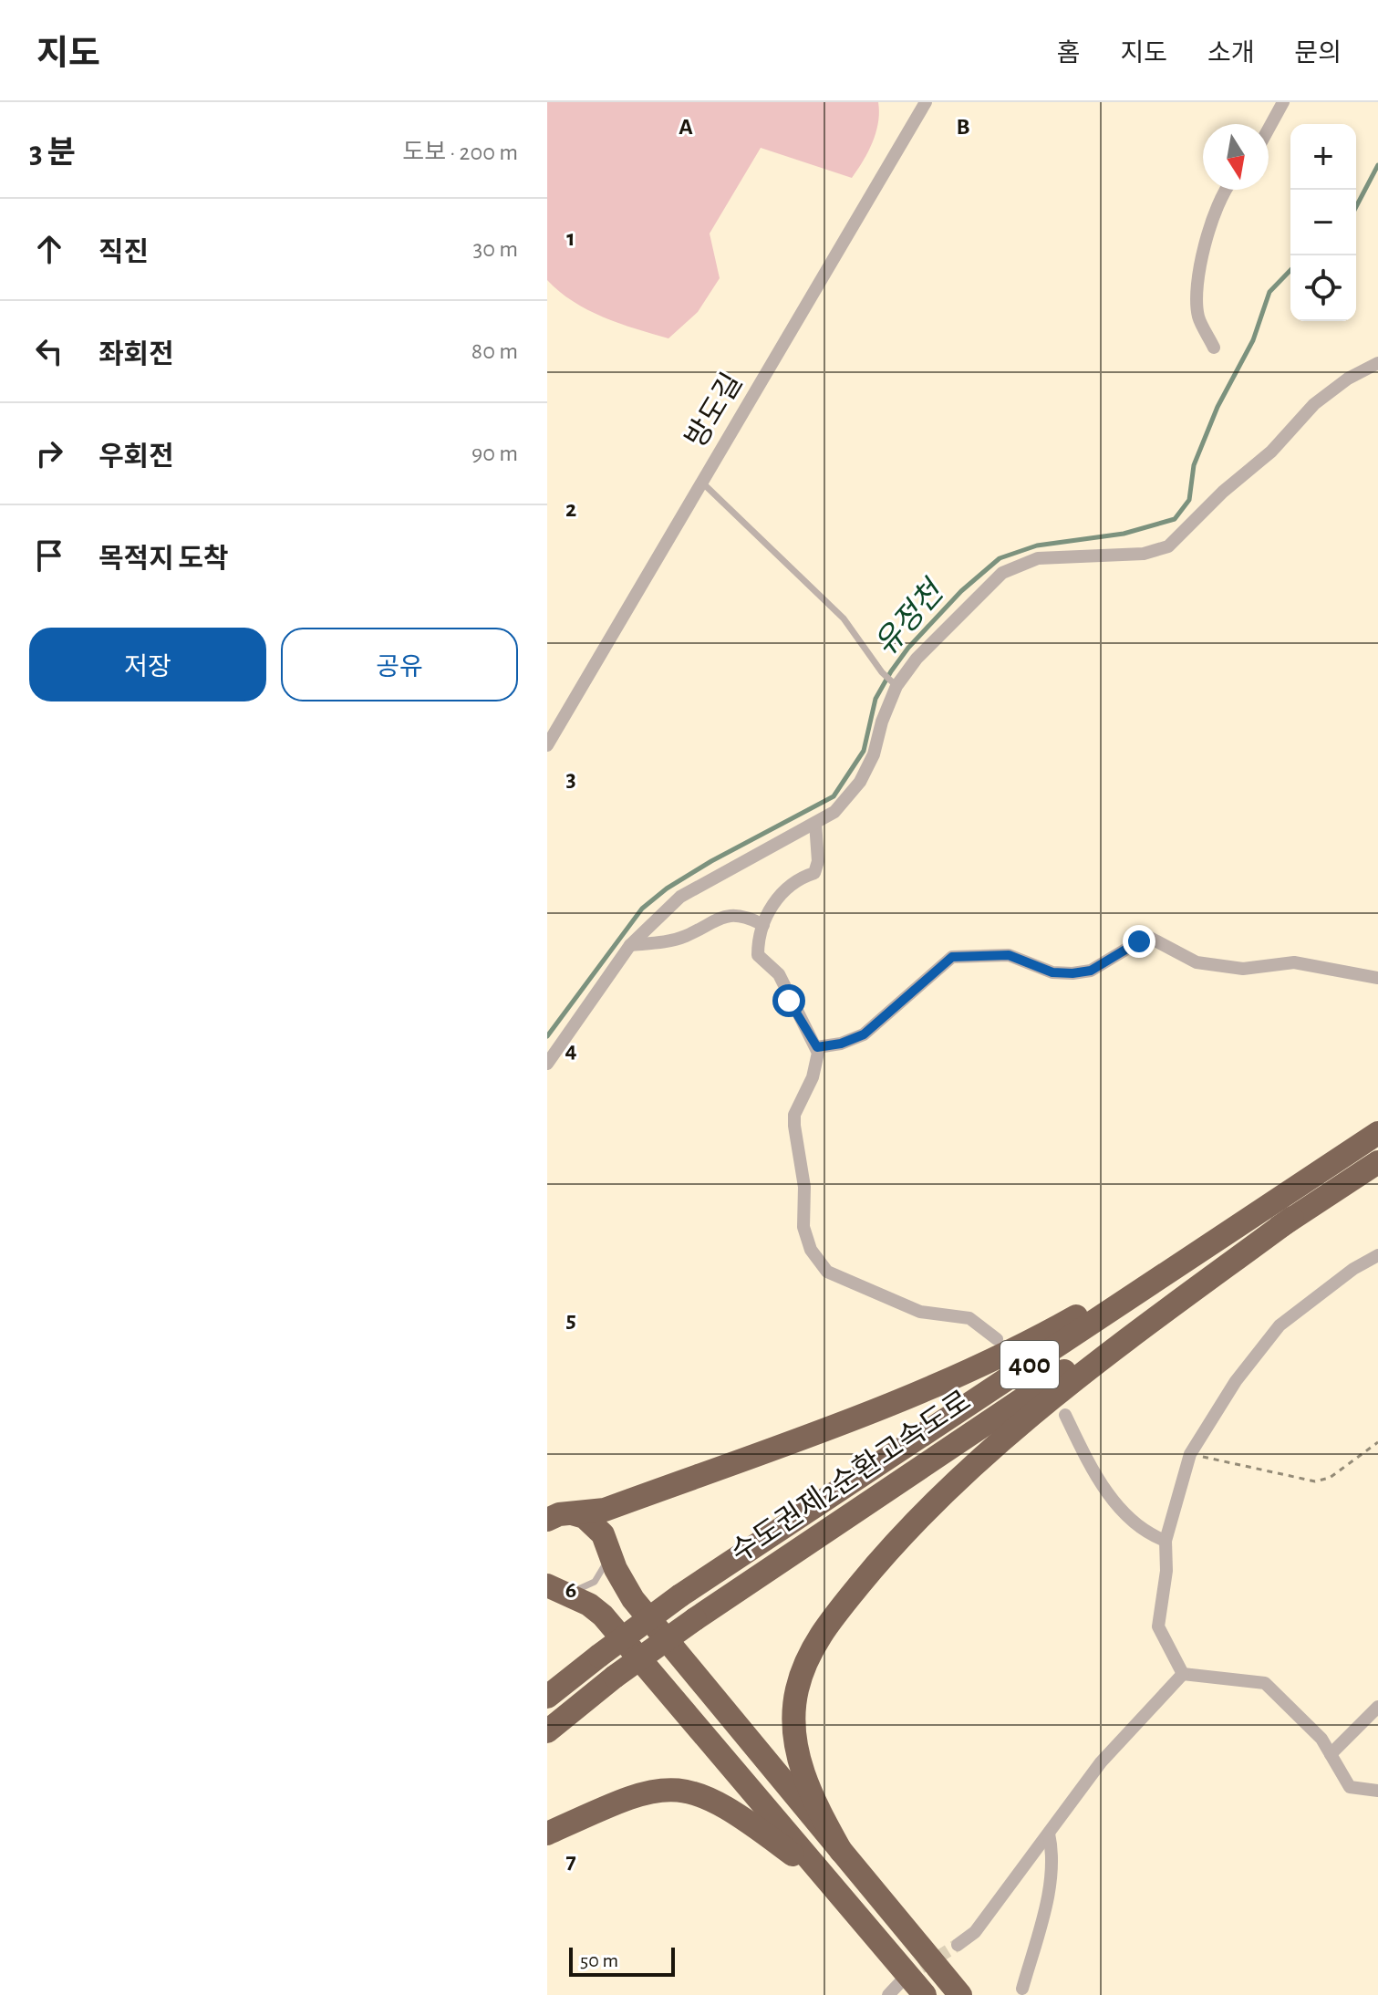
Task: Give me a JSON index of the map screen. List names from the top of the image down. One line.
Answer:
{"streets":{"highway":["400","수도권제2순환고속도로"],"street":["방도길"]},"water":["유정천"],"scale_bar":"50 m","north":"bottom","page":{"header":"지도","nav":["홈","지도","소개","문의"],"heading":["3 분","도보 · 200 m"],"map_buttons":["+","−"],"list":[["직진","30 m"],["좌회전","80 m"],["우회전","90 m"],"목적지 도착"],"buttons":["저장","공유"],"scale":"50 m"},"grid":{"columns":["A","B"],"rows":["1","2","3","4","5","6","7"]}}
